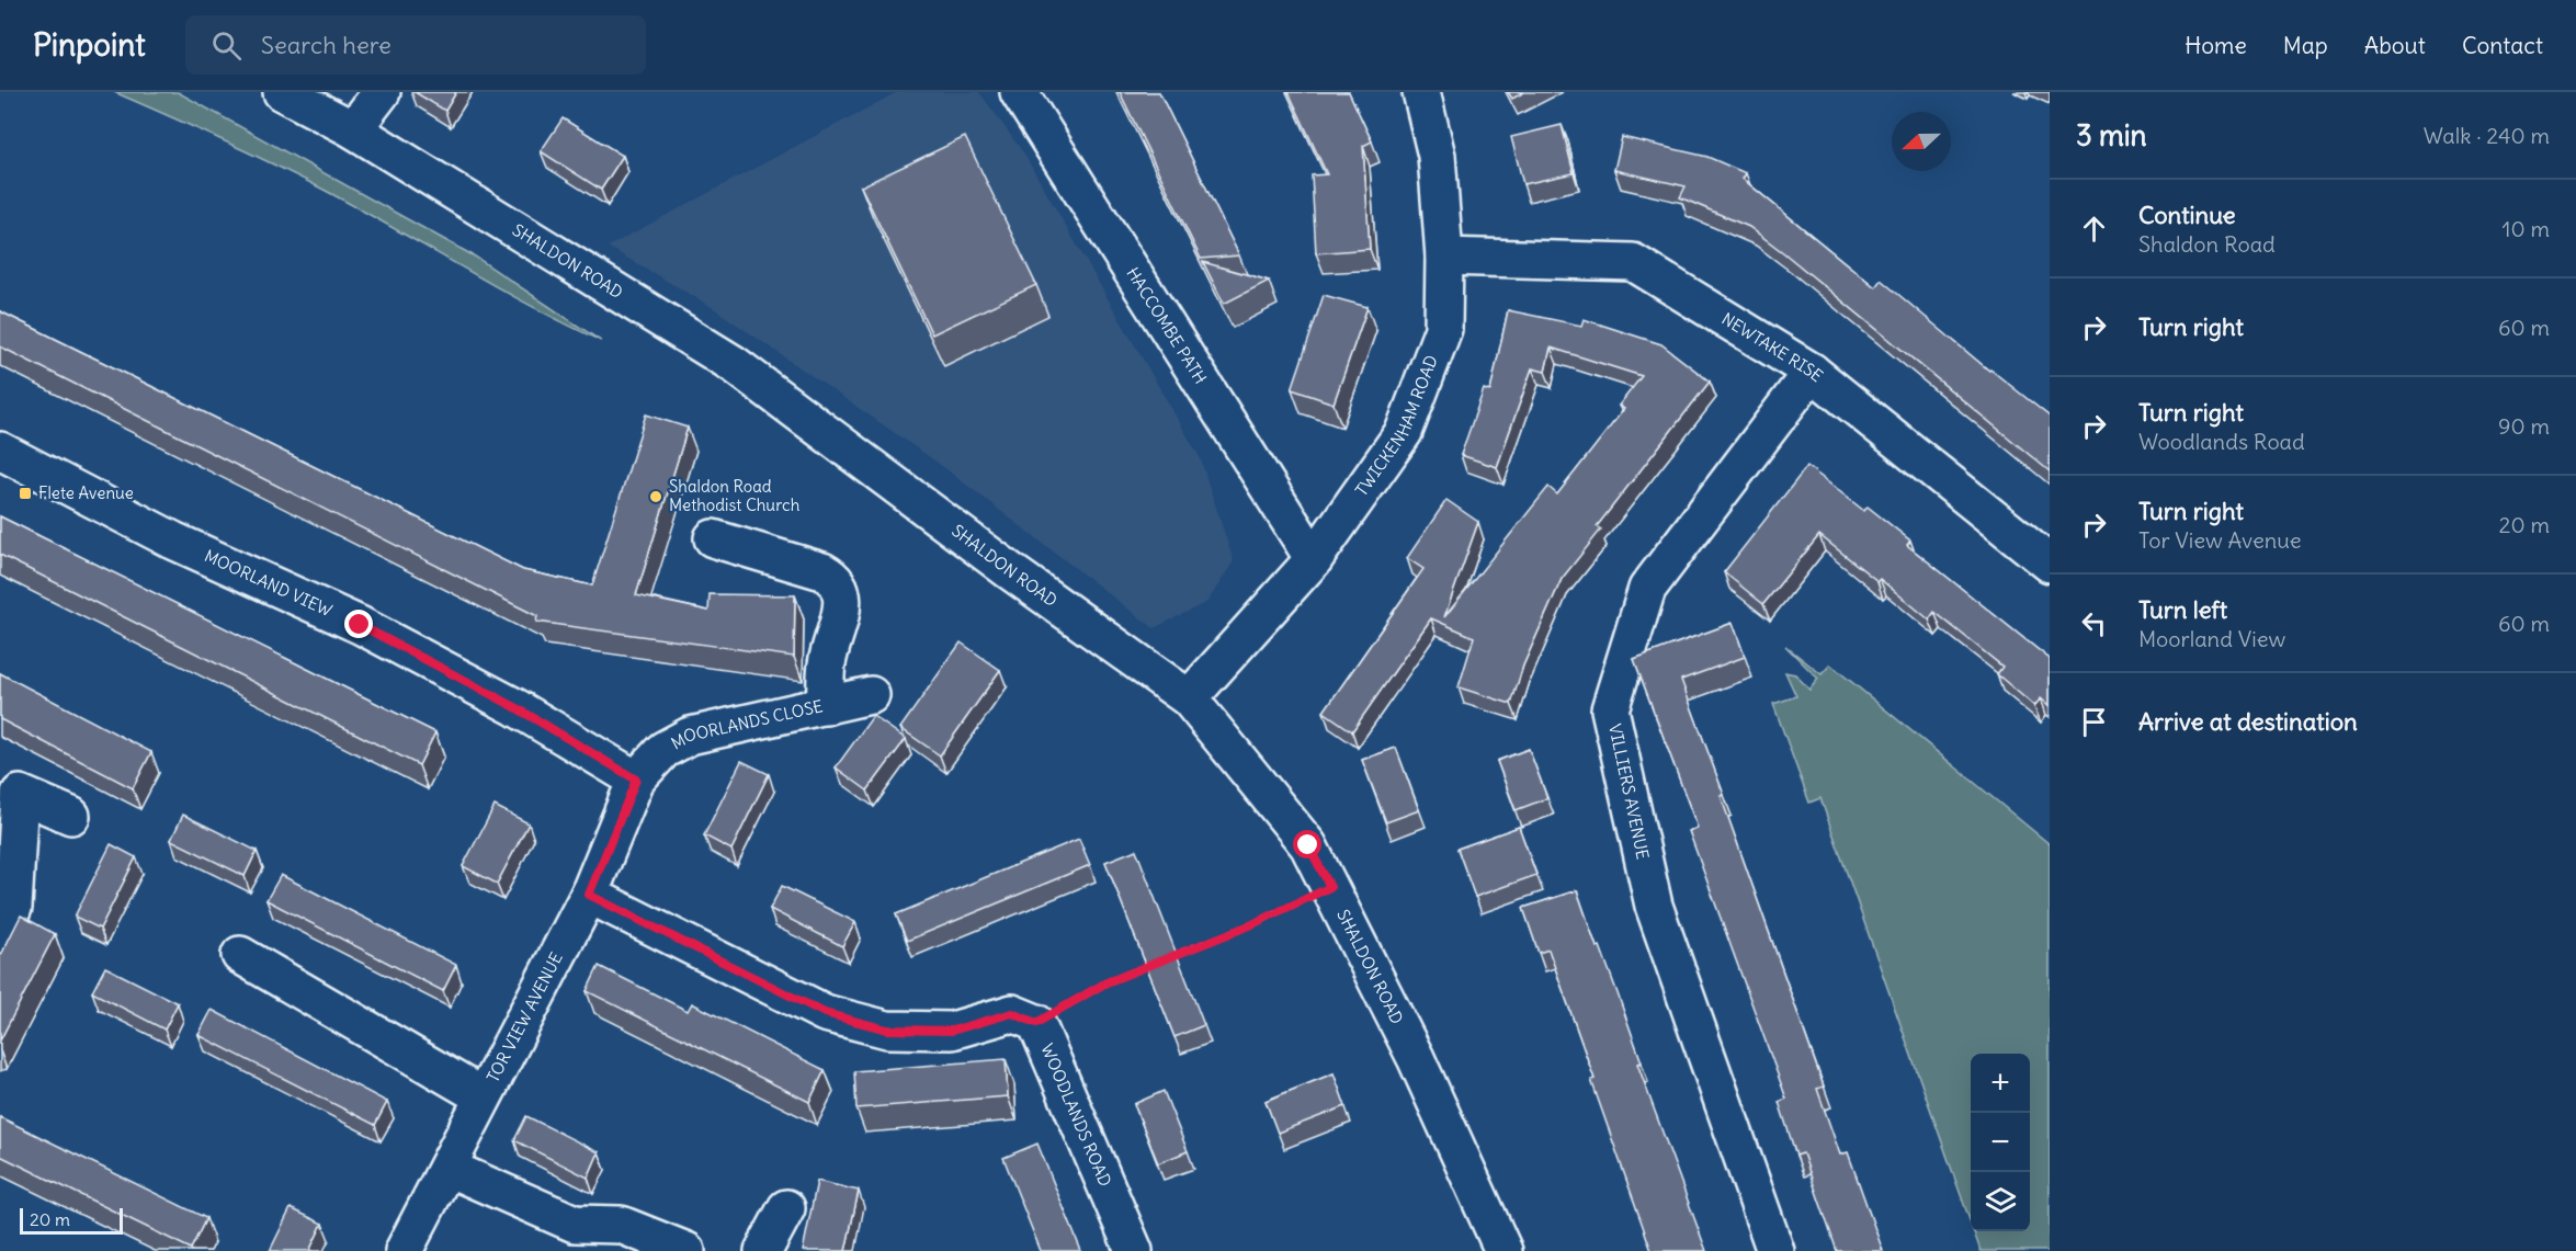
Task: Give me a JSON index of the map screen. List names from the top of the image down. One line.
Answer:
{"streets":{"street":["SHALDON ROAD","HACCOMBE PATH","NEWTAKE RISE","TWICKENHAM ROAD","MOORLAND VIEW","MOORLANDS CLOSE","VILLIERS AVENUE","TOR VIEW AVENUE","WOODLANDS ROAD"]},"crossings":[["SHALDON ROAD","TWICKENHAM ROAD"],["HACCOMBE PATH","TWICKENHAM ROAD"],["NEWTAKE RISE","TWICKENHAM ROAD"],["NEWTAKE RISE","VILLIERS AVENUE"],["MOORLAND VIEW","MOORLANDS CLOSE"],["MOORLAND VIEW","TOR VIEW AVENUE"],["MOORLANDS CLOSE","TOR VIEW AVENUE"],["TOR VIEW AVENUE","WOODLANDS ROAD"]],"places":{"transit":["Flete Avenue"],"other":["Shaldon Road Methodist Church"]},"scale_bar":"20 m","north":"left","page":{"header":"Pinpoint","search":"Search here","nav":["Home","Map","About","Contact"],"heading":["3 min","Walk · 240 m"],"list":[["Continue","Shaldon Road","10 m"],["Turn right","60 m"],["Turn right","Woodlands Road","90 m"],["Turn right","Tor View Avenue","20 m"],["Turn left","Moorland View","60 m"],"Arrive at destination"],"map_buttons":["+","−"],"scale":"20 m"}}
